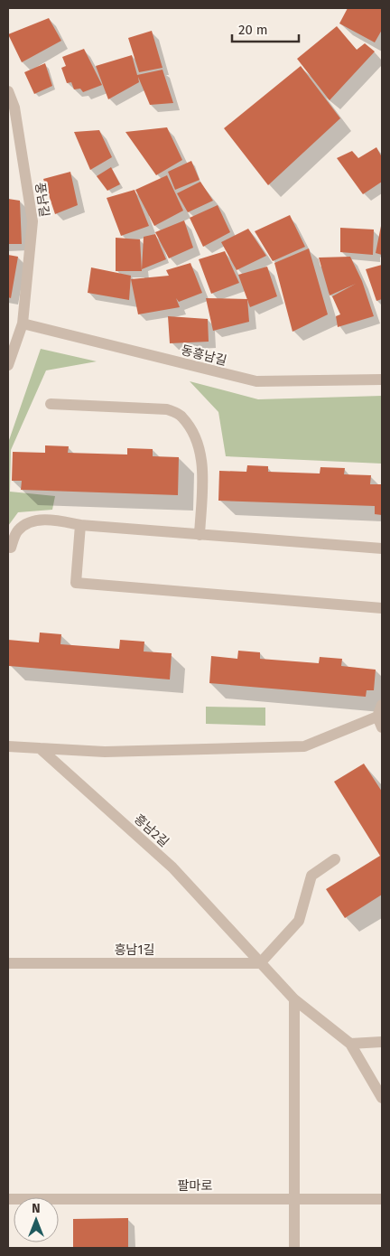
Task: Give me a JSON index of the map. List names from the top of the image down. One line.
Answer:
{"streets":{"street":["풍남길","동흥남길","흥남2길","흥남1길","팔마로"]},"crossings":[["풍남길","동흥남길"],["흥남2길","흥남1길"]],"scale_bar":"20 m","north":"top"}
